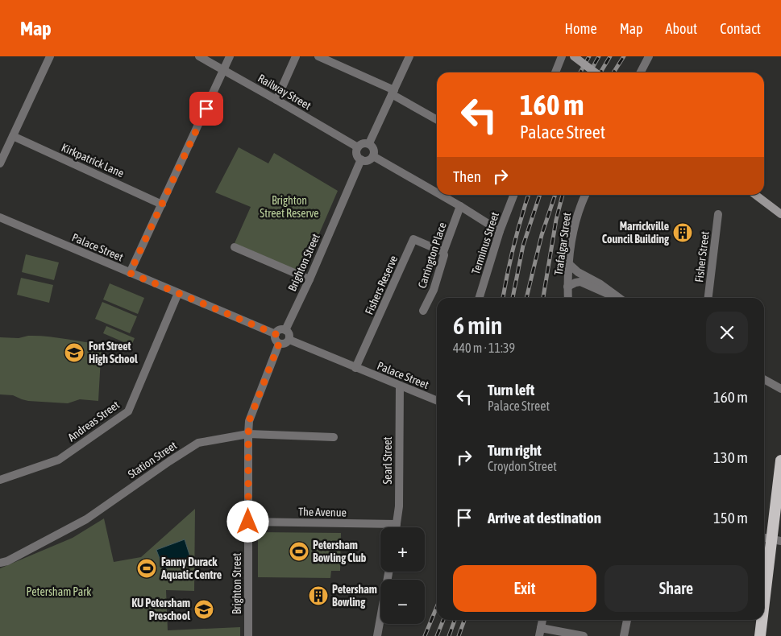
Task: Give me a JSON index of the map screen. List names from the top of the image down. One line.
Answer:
{"streets":{"street":["Railway Street","Kirkpatrick Lane","Terminus Street","Trafalgar Street","Palace Street","Carrington Place","Fisher Street","Brighton Street","Fishers Reserve","Andreas Street","Station Street","Searl Street","The Avenue"]},"crossings":[["Railway Street","Brighton Street"],["Palace Street","Brighton Street"],["Palace Street","Fishers Reserve"],["Palace Street","Andreas Street"],["Palace Street","Searl Street"],["Carrington Place","Fishers Reserve"],["Brighton Street","Station Street"],["Brighton Street","The Avenue"],["Searl Street","The Avenue"]],"parks":["Brighton Street Reserve","Petersham Park"],"places":{"building":["Marrickville Council Building","Petersham Bowling"],"school or university":["Fort Street High School","KU Petersham Preschool"],"sports":["Petersham Bowling Club","Fanny Durack Aquatic Centre"]},"page":{"header":"Map","nav":["Home","Map","About","Contact"],"turn":["160 m","Palace Street"],"then":"Then","heading":["6 min","440 m · 11:39"],"list":[{"name":"Turn left","note":"Palace Street","value":"160 m"},{"name":"Turn right","note":"Croydon Street","value":"130 m"},{"name":"Arrive at destination","value":"150 m"}],"map_buttons":["+","−"],"buttons":["Exit","Share"]}}
